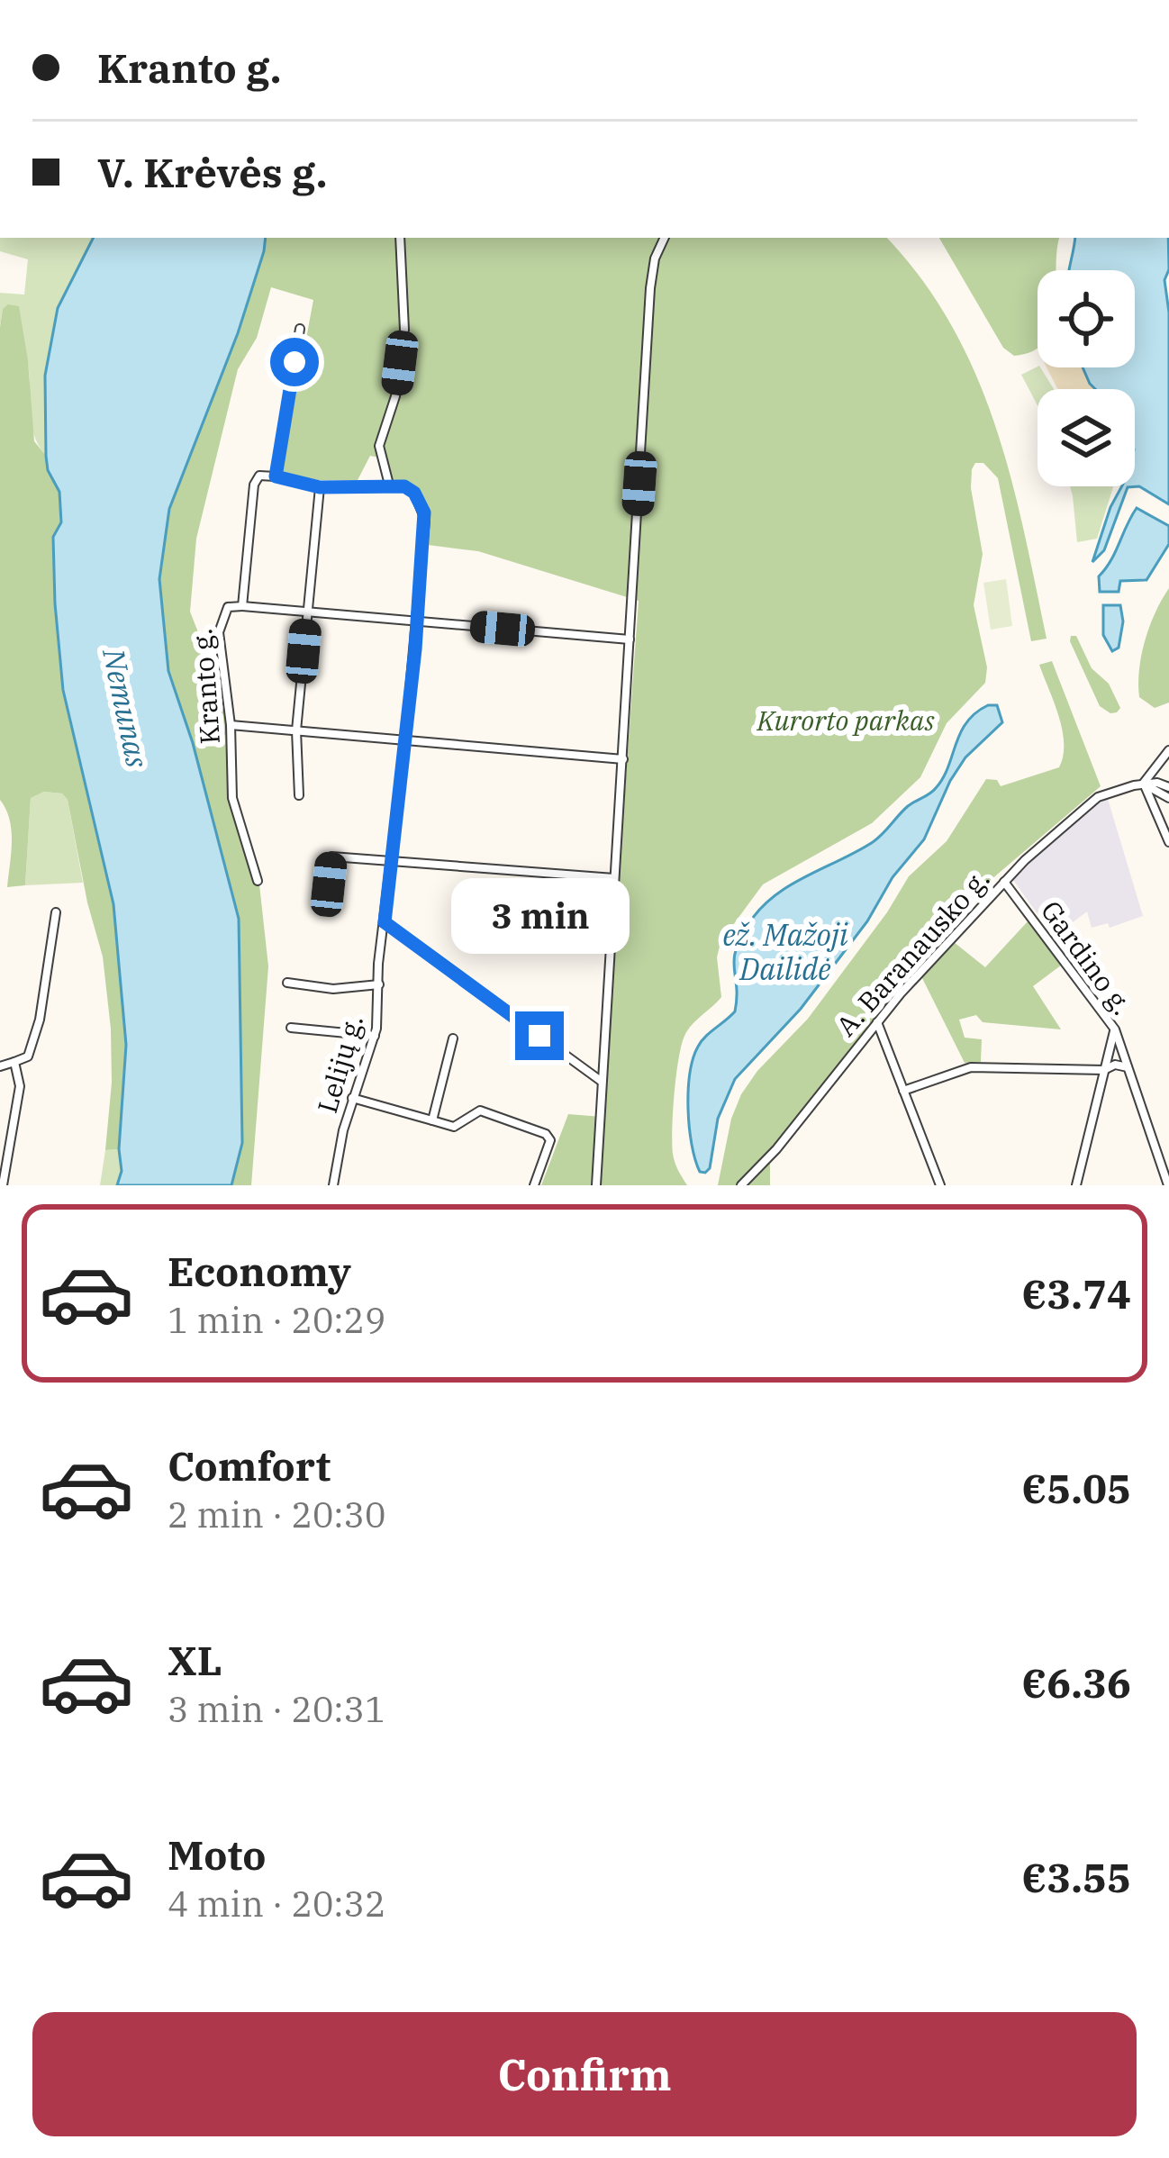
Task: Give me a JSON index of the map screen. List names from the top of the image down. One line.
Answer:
{"streets":{"street":["Kranto g.","A. Baranausko g.","Gardino g.","Lelijų g."]},"crossings":[["A. Baranausko g.","Gardino g."]],"water":["Nemunas","ež. Mažoji Dailidė"],"parks":["Kurorto parkas"],"page":{"banner":["Kranto g.","V. Krėvės g."],"bubble":"3 min","list":[{"name":"Economy","note":"1 min · 20:29","value":"€3.74"},{"name":"Comfort","note":"2 min · 20:30","value":"€5.05"},{"name":"XL","note":"3 min · 20:31","value":"€6.36"},{"name":"Moto","note":"4 min · 20:32","value":"€3.55"}],"buttons":"Confirm"}}
